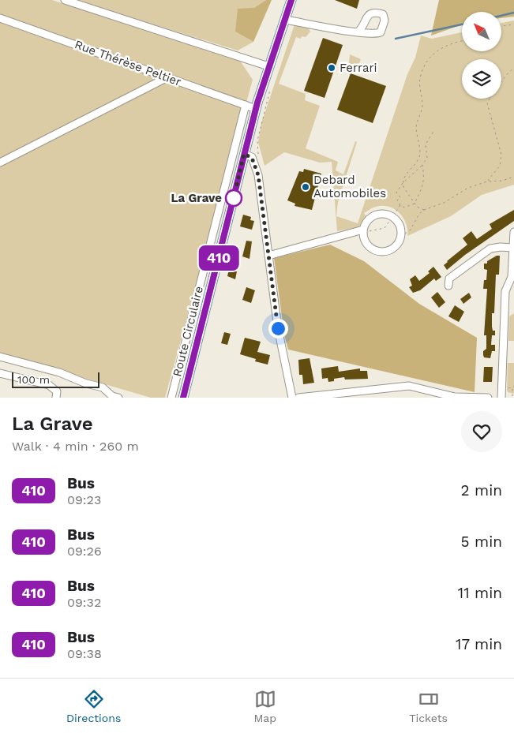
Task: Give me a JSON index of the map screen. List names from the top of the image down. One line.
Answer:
{"streets":{"street":["Rue Thérèse Peltier","Route Circulaire"]},"crossings":[["Rue Thérèse Peltier","Route Circulaire"]],"places":["Ferrari","Debard Automobiles","La Grave"],"lines":["bus line 410"],"scale_bar":"100 m","north":"top left","page":{"on_map":"410","scale":"100 m","heading":["La Grave","Walk · 4 min · 260 m"],"list":[{"mark":"410","name":"Bus","note":"09:23","value":"2 min"},{"mark":"410","name":"Bus","note":"09:26","value":"5 min"},{"mark":"410","name":"Bus","note":"09:32","value":"11 min"},{"mark":"410","name":"Bus","note":"09:38","value":"17 min"}],"tabs":["Directions","Map","Tickets"]}}
